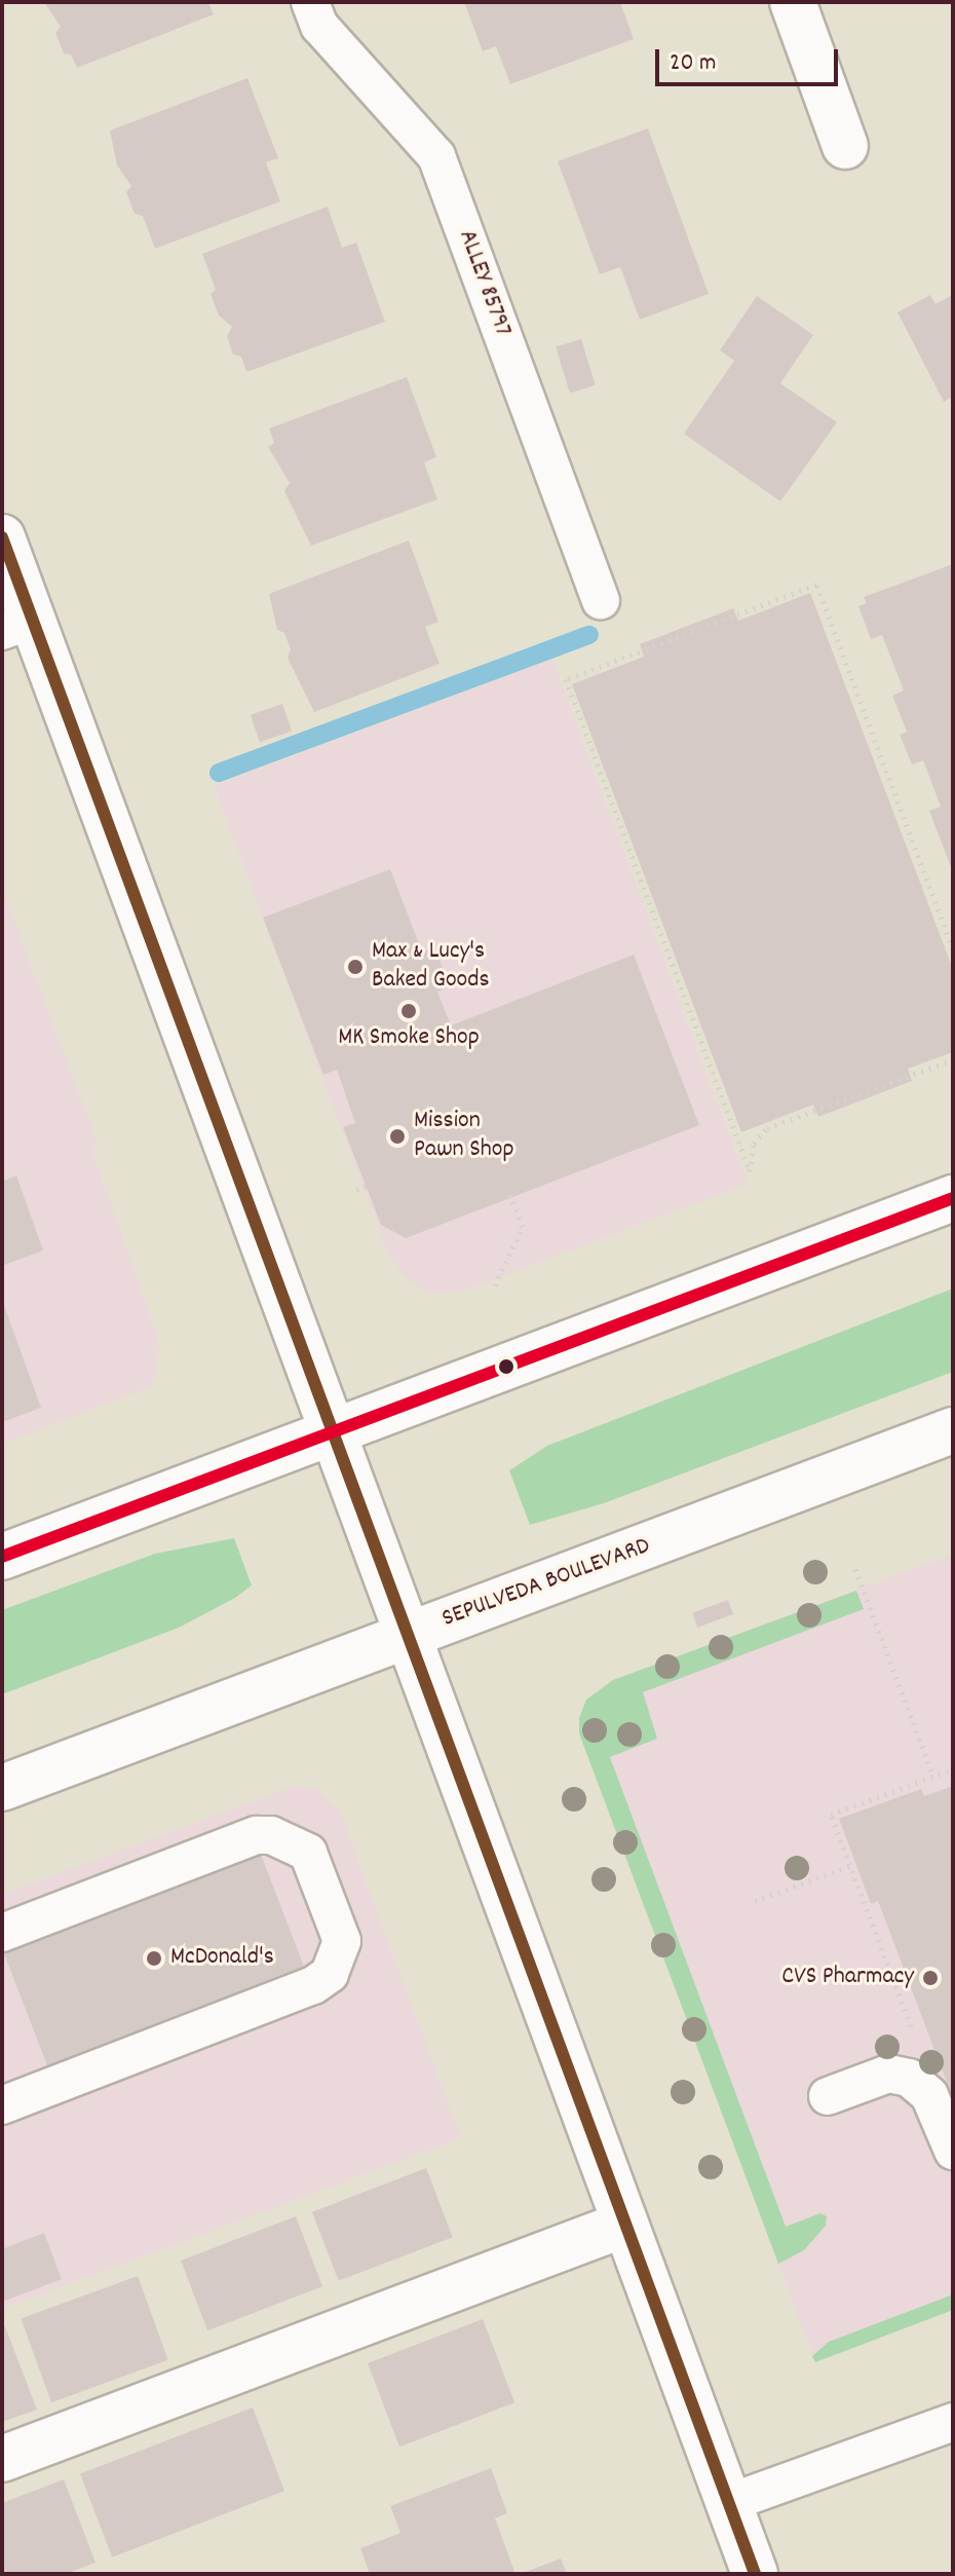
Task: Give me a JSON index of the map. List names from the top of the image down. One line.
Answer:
{"streets":{"main road":["SEPULVEDA BOULEVARD"],"lane":["ALLEY 85797"]},"places":["Max & Lucy's Baked Goods","MK Smoke Shop","Mission Pawn Shop","McDonald's","CVS Pharmacy"],"scale_bar":"20 m"}
